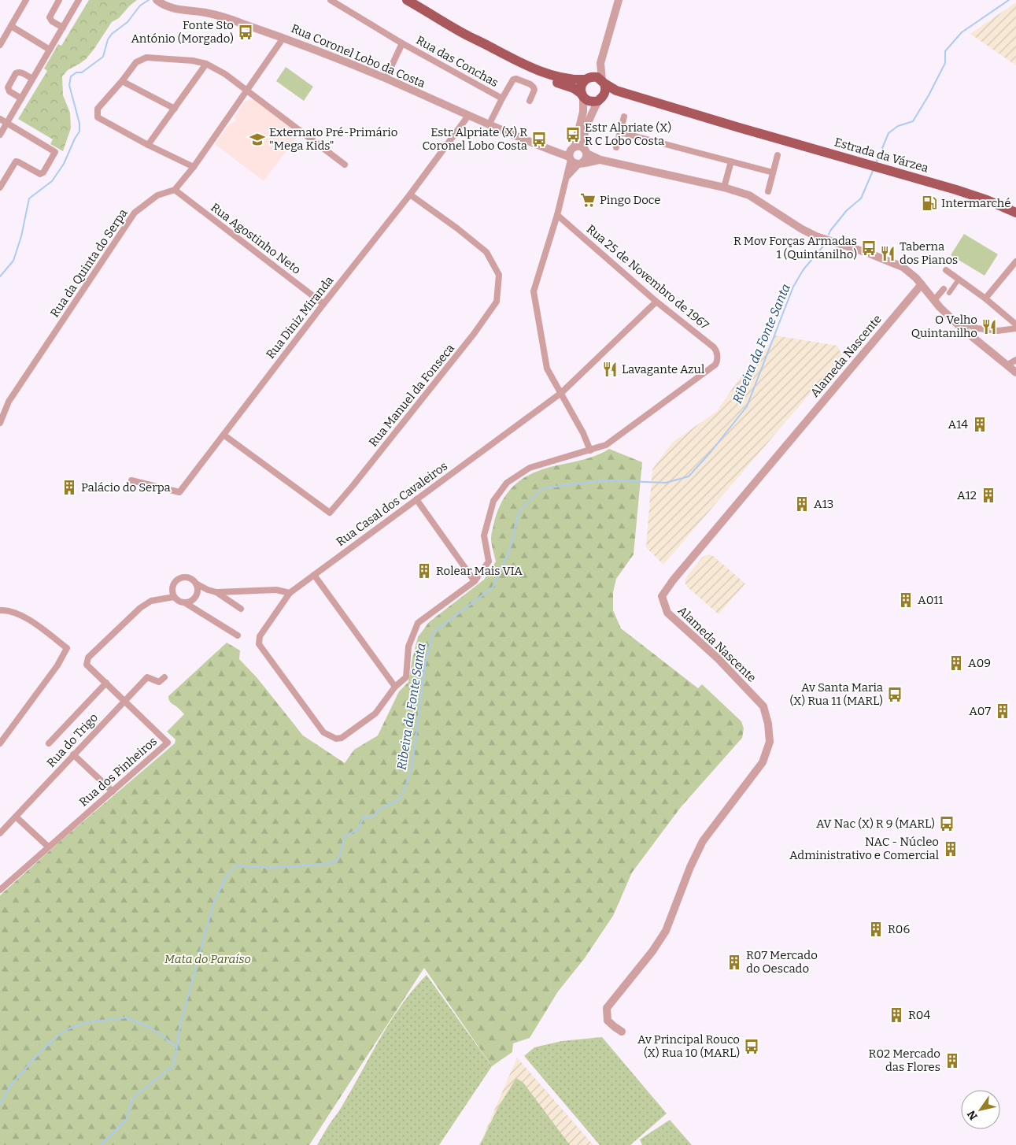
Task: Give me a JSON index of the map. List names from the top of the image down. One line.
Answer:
{"streets":{"main road":["Estrada da Várzea"],"street":["Rua Coronel Lobo da Costa","Rua das Conchas","Rua Agostinho Neto","Rua da Quinta do Serpa","Rua 25 de Novembro de 1967","Rua Diniz Miranda","Alameda Nascente","Rua Manuel da Fonseca","Rua Casal dos Cavaleiros","Rua do Trigo","Rua dos Pinheiros"]},"crossings":[["Rua Coronel Lobo da Costa","Rua das Conchas"],["Rua Coronel Lobo da Costa","Rua Diniz Miranda"],["Rua Agostinho Neto","Rua da Quinta do Serpa"],["Rua Agostinho Neto","Rua Diniz Miranda"],["Rua 25 de Novembro de 1967","Rua Casal dos Cavaleiros"],["Rua Diniz Miranda","Rua Manuel da Fonseca"],["Rua do Trigo","Rua dos Pinheiros"]],"water":["Ribeira da Fonte Santa"],"parks":["Mata do Paraíso"],"places":{"bus stop":["Fonte Sto António (Morgado)","Estr Alpriate (X) R C Lobo Costa","Estr Alpriate (X) R Coronel Lobo Costa","R Mov Forças Armadas 1 (Quintanilho)","Av Santa Maria (X) Rua 11 (MARL)","AV Nac (X) R 9 (MARL)","Av Principal Rouco (X) Rua 10 (MARL)"],"school or university":["Externato Pré-Primário \"Mega Kids\""],"supermarket":["Pingo Doce"],"fuel station":["Intermarché"],"restaurant":["Taberna dos Pianos","O Velho Quintanilho","Lavagante Azul"],"building":["A14","Palácio do Serpa","A12","A13","Rolear Mais VIA","A011","A09","A07","NAC - Núcleo Administrativo e Comercial","R06","R07 Mercado do Oescado","R04","R02 Mercado das Flores"]},"north":"bottom left"}
